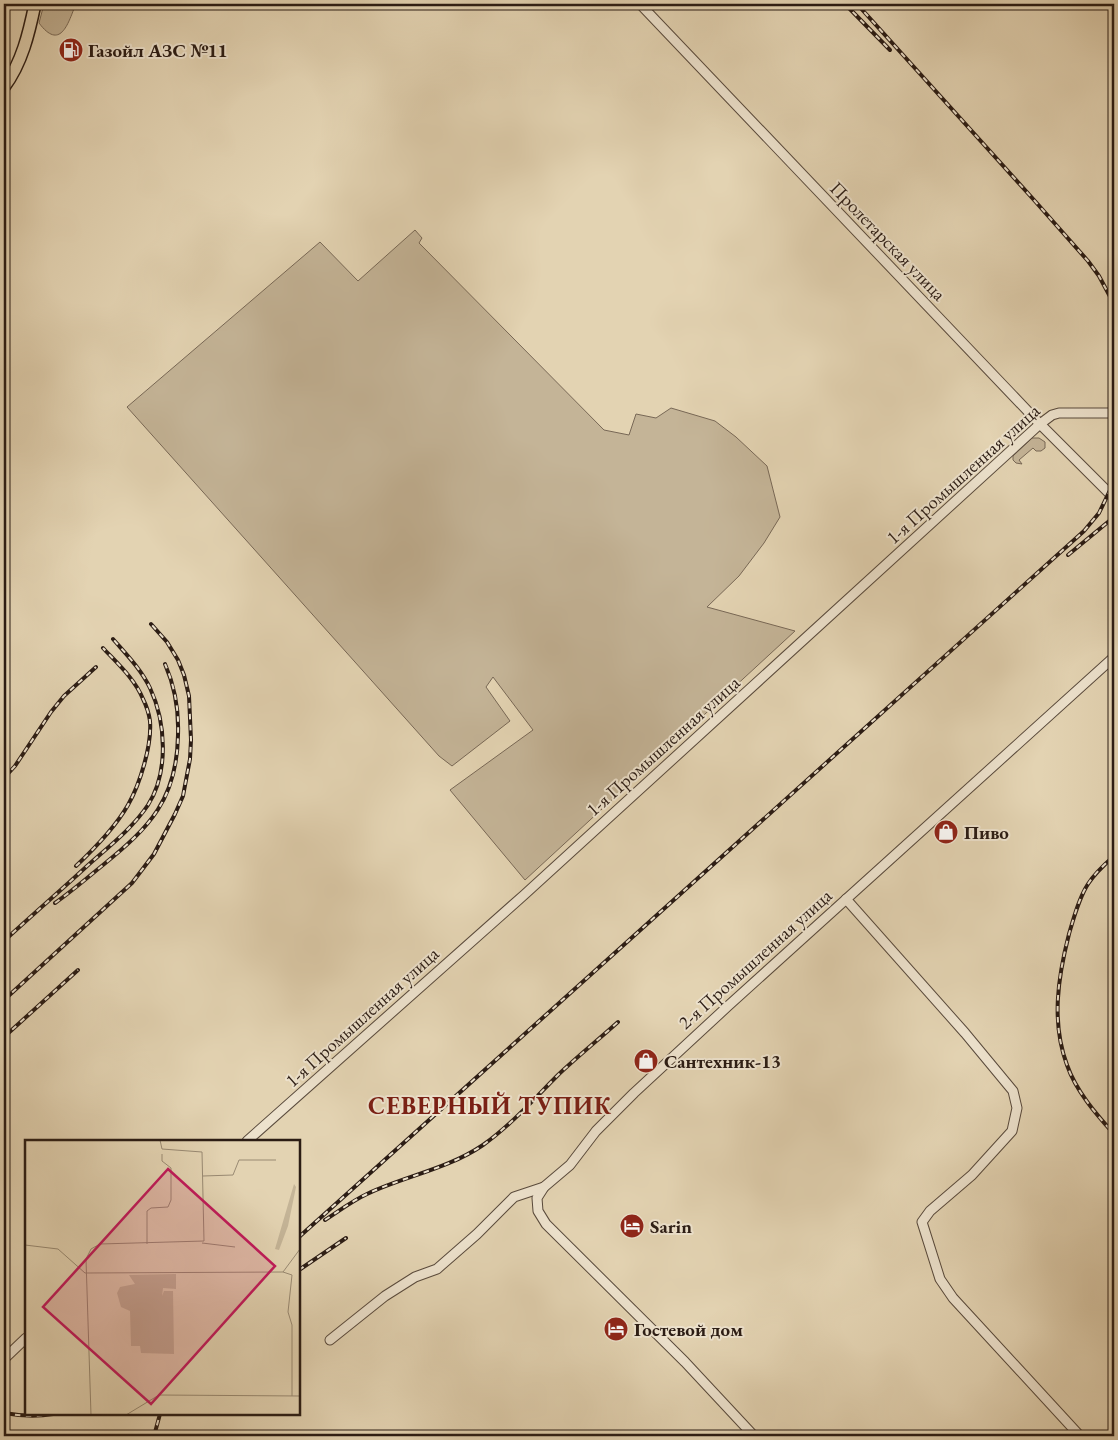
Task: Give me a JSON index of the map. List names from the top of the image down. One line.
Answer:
{"streets":{"street":["Пролетарская улица","1-я Промышленная улица","2-я Промышленная улица"]},"crossings":[["Пролетарская улица","1-я Промышленная улица"]],"districts":["СЕВЕРНЫЙ ТУПИК"],"places":{"fuel station":["Газойл АЗС №11"],"shop":["Пиво","Сантехник-13"],"hotel":["Sarin","Гостевой дом"]}}
